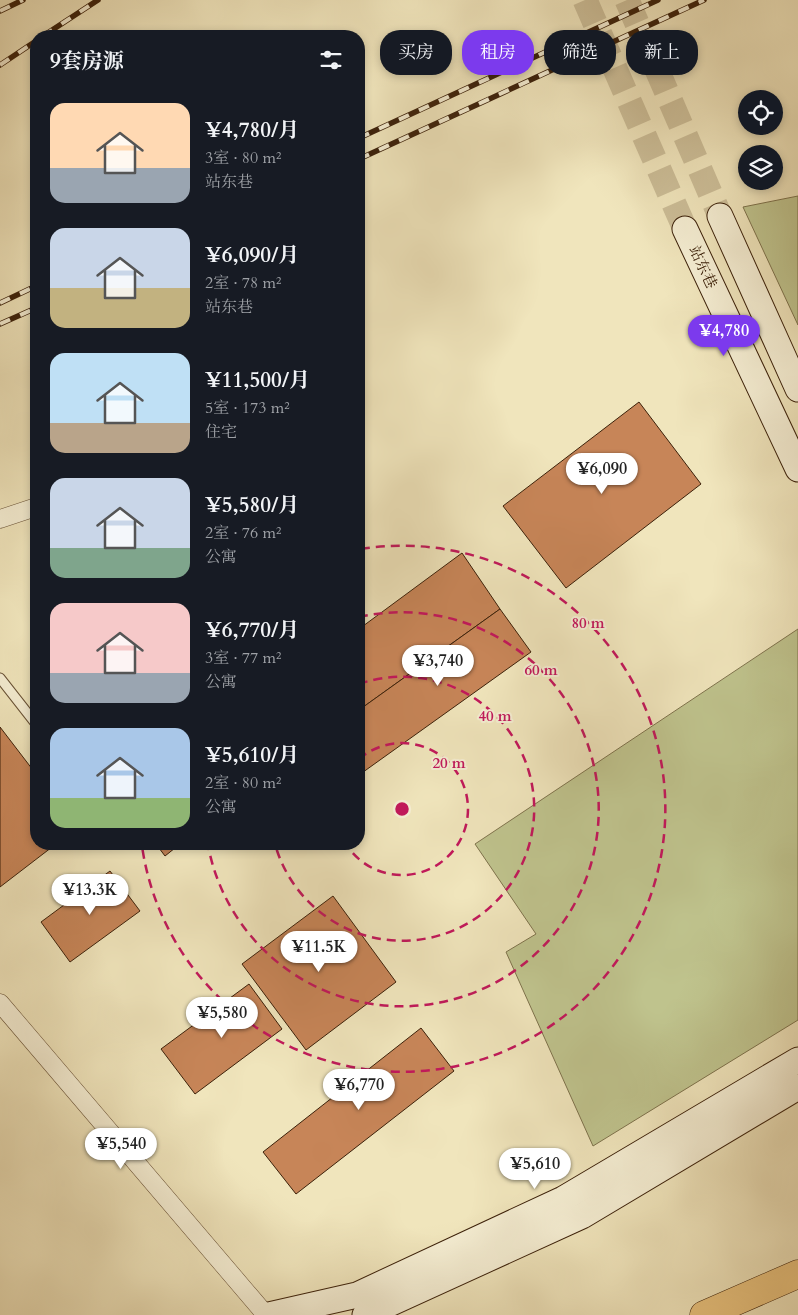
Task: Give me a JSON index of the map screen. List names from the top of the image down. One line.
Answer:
{"streets":{"main road":["站东巷"]},"page":{"chip":["买房","租房","筛选","新上"],"heading":"9套房源","list":[{"name":"¥4,780/月","note":"3室 · 80 m² · 站东巷"},{"name":"¥6,090/月","note":"2室 · 78 m² · 站东巷"},{"name":"¥11,500/月","note":"5室 · 173 m² · 住宅"},{"name":"¥5,580/月","note":"2室 · 76 m² · 公寓"},{"name":"¥6,770/月","note":"3室 · 77 m² · 公寓"},{"name":"¥5,610/月","note":"2室 · 80 m² · 公寓"}],"price":["¥4,780","¥6,090","¥3,740","¥13.3K","¥11.5K","¥5,580","¥6,770","¥5,540","¥5,610"]},"rings":["80 m","60 m","40 m","20 m"]}
